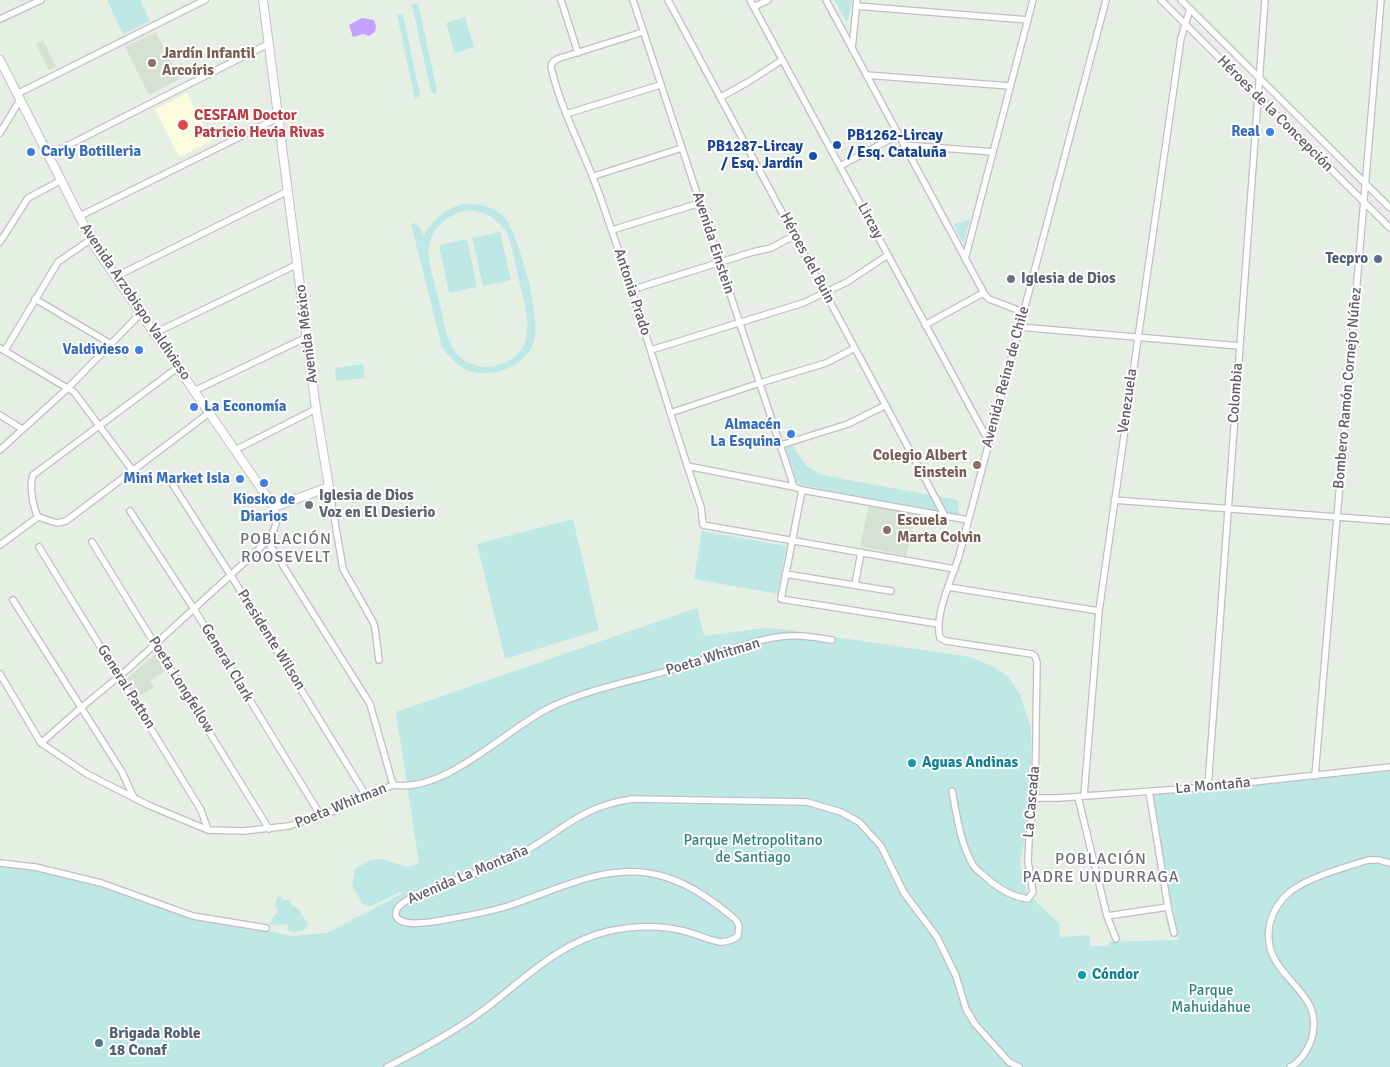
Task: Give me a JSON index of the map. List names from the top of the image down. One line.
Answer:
{"streets":{"street":["Héroes de la Concepción","Lircay","Avenida Einstein","Héroes del Buin","Antonia Prado","Avenida Arzobispo Valdivieso","Avenida México","Avenida Reina de Chile","Bombero Ramón Cornejo Núñez","Colombia","Venezuela","Presidente Wilson","Poeta Whitman","General Clark","Poeta Longfellow","General Patton","La Montaña","La Cascada","Avenida La Montaña"]},"crossings":[["Héroes de la Concepción","Bombero Ramón Cornejo Núñez"],["Héroes de la Concepción","Colombia"],["Héroes de la Concepción","Venezuela"],["Lircay","Avenida Reina de Chile"],["Avenida Reina de Chile","La Cascada"],["Bombero Ramón Cornejo Núñez","La Montaña"],["Colombia","La Montaña"],["Venezuela","La Montaña"],["Presidente Wilson","Poeta Whitman"],["Poeta Whitman","General Clark"],["Poeta Whitman","Poeta Longfellow"],["Poeta Whitman","General Patton"],["La Montaña","La Cascada"]],"districts":["POBLACIÓN ROOSEVELT","POBLACIÓN PADRE UNDURRAGA"],"parks":["Parque Metropolitano de Santiago","Parque Mahuidahue"],"places":["Jardín Infantil Arcoíris","CESFAM Doctor Patricio Hevia Rivas","Real","PB1262-Lircay / Esq. Cataluña","Carly Botilleria","PB1287-Lircay / Esq. Jardín","Tecpro","Iglesia de Dios","Valdivieso","La Economía","Almacén La Esquina","Colegio Albert Einstein","Mini Market Isla","Kiosko de Diarios","Iglesia de Dios Voz en El Desierio","Escuela Marta Colvin","Aguas Andinas","Cóndor","Brigada Roble 18 Conaf"]}
